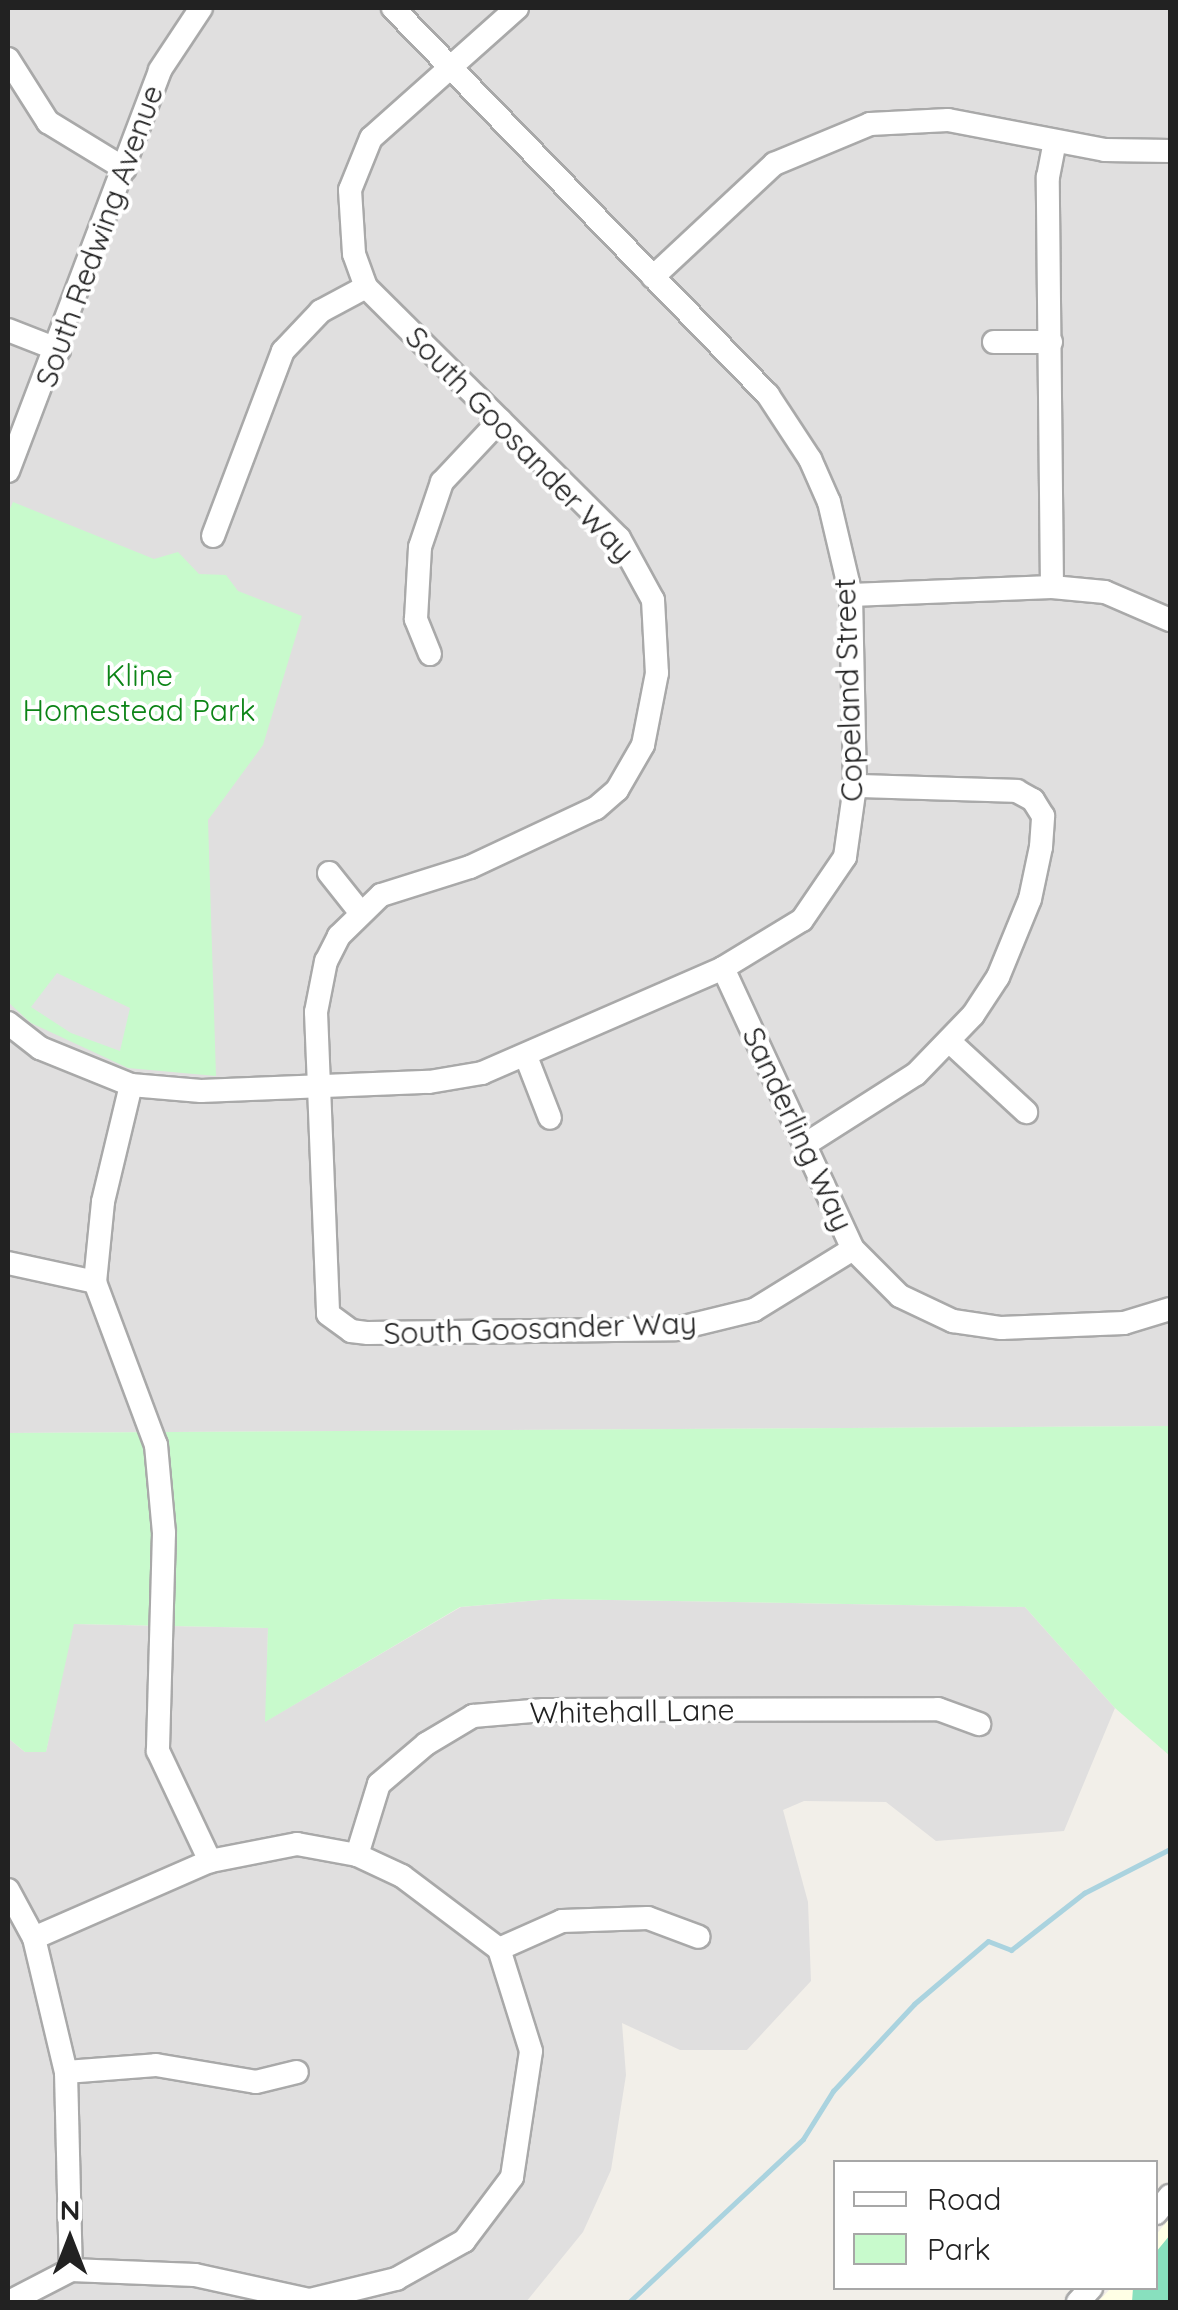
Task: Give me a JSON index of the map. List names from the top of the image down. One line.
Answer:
{"streets":{"street":["South Redwing Avenue","South Goosander Way","Copeland Street","Sanderling Way","Whitehall Lane"]},"crossings":[["South Goosander Way","Copeland Street"],["South Goosander Way","Sanderling Way"],["Copeland Street","Sanderling Way"]],"parks":["Kline Homestead Park"],"legend":["Road","Park"],"north":"top"}
